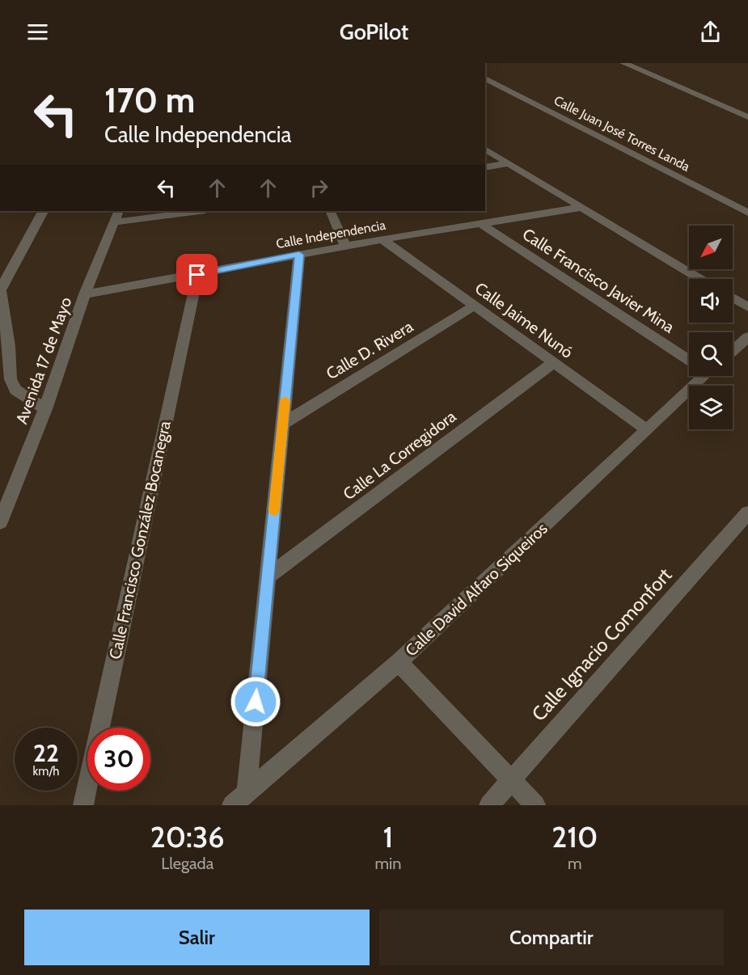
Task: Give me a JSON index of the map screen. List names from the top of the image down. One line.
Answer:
{"streets":{"street":["Calle Juan José Torres Landa","Calle Independencia","Calle Francisco Javier Mina","Calle Jaime Nunó","Calle D. Rivera","Avenida 17 de Mayo","Calle La Corregidora","Calle Francisco González Bocanegra","Calle David Alfaro Siqueiros","Calle Ignacio Comonfort"]},"crossings":[["Calle Independencia","Calle Francisco Javier Mina"],["Calle Independencia","Calle Jaime Nunó"],["Calle Independencia","Avenida 17 de Mayo"],["Calle Independencia","Calle Francisco González Bocanegra"],["Calle Jaime Nunó","Calle D. Rivera"],["Calle Jaime Nunó","Calle La Corregidora"],["Calle Jaime Nunó","Calle David Alfaro Siqueiros"]],"north":"bottom left","page":{"header":"GoPilot","turn":["170 m","Calle Independencia"],"speed":"22 km/h","limit":"30","eta":["20:36","Llegada","1","min","210","m"],"buttons":["Salir","Compartir"]}}
